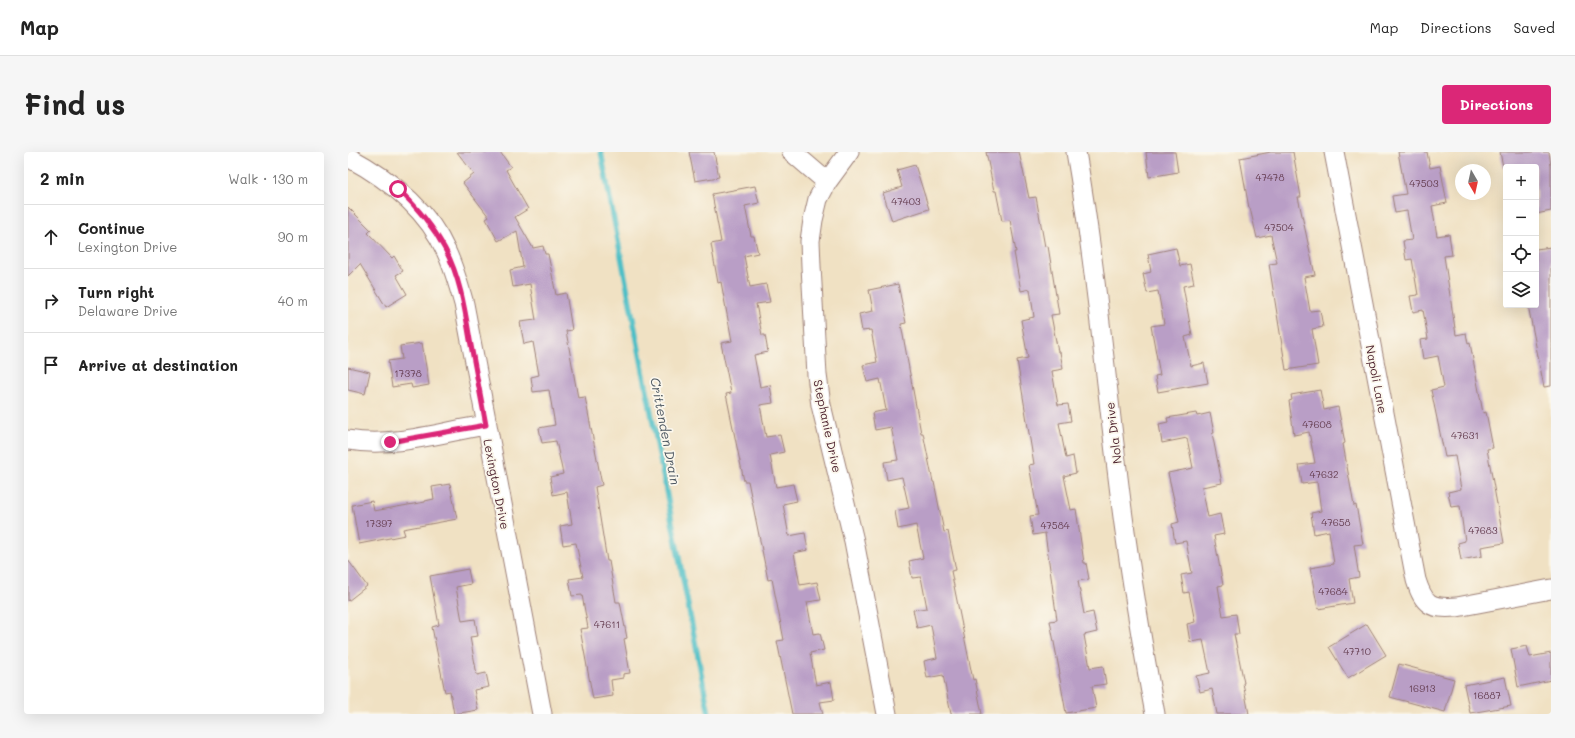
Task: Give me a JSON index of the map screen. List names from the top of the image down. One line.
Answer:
{"streets":{"street":["Napoli Lane","Stephanie Drive","Nola Drive","Lexington Drive"]},"water":["Crittenden Drain"],"house_numbers":["47478","47503","47403","47504","17378","47608","47631","47632","47658","17397","47584","47683","47684","47611","47710","16913","16887"],"north":"bottom","page":{"header":"Map","nav":["Map","Directions","Saved"],"buttons":"Directions","title":"Find us","heading":["2 min","Walk · 130 m"],"map_buttons":["+","−"],"list":[["Continue","Lexington Drive","90 m"],["Turn right","Delaware Drive","40 m"],"Arrive at destination"]}}
